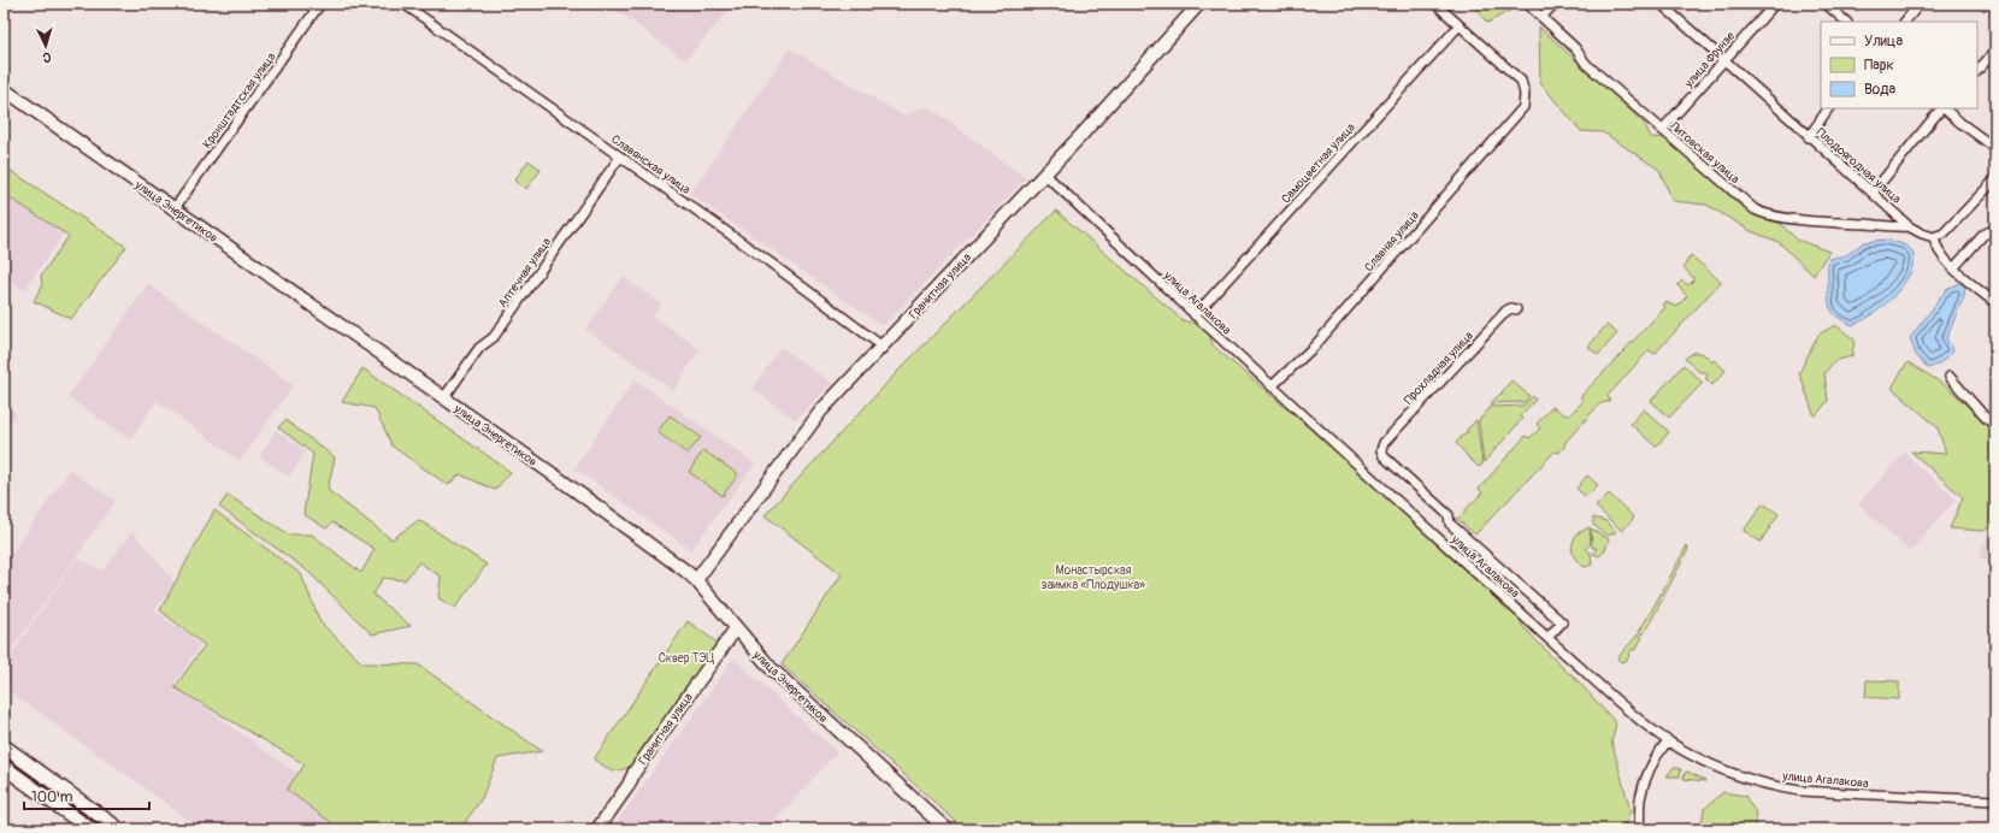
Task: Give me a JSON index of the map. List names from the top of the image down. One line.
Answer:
{"streets":{"street":["улица Фрунзе","Кронштадтская улица","Литовская улица","Самоцветная улица","Славянская улица","Плодоягодная улица","улица Энергетиков","Славная улица","Аптечная улица","Гранитная улица","улица Агалакова","Прохладная улица"]},"crossings":[["улица Фрунзе","Литовская улица"],["улица Фрунзе","Плодоягодная улица"],["Кронштадтская улица","улица Энергетиков"],["Литовская улица","Плодоягодная улица"],["Самоцветная улица","Славная улица"],["Самоцветная улица","улица Агалакова"],["Славянская улица","Аптечная улица"],["Славянская улица","Гранитная улица"],["улица Энергетиков","Аптечная улица"],["улица Энергетиков","Гранитная улица"],["Славная улица","улица Агалакова"],["Гранитная улица","улица Агалакова"],["улица Агалакова","Прохладная улица"]],"parks":["Монастырская заимка «Плодушка»","Сквер ТЭЦ"],"legend":["Улица","Парк","Вода"],"scale_bar":"100 m","north":"bottom"}
